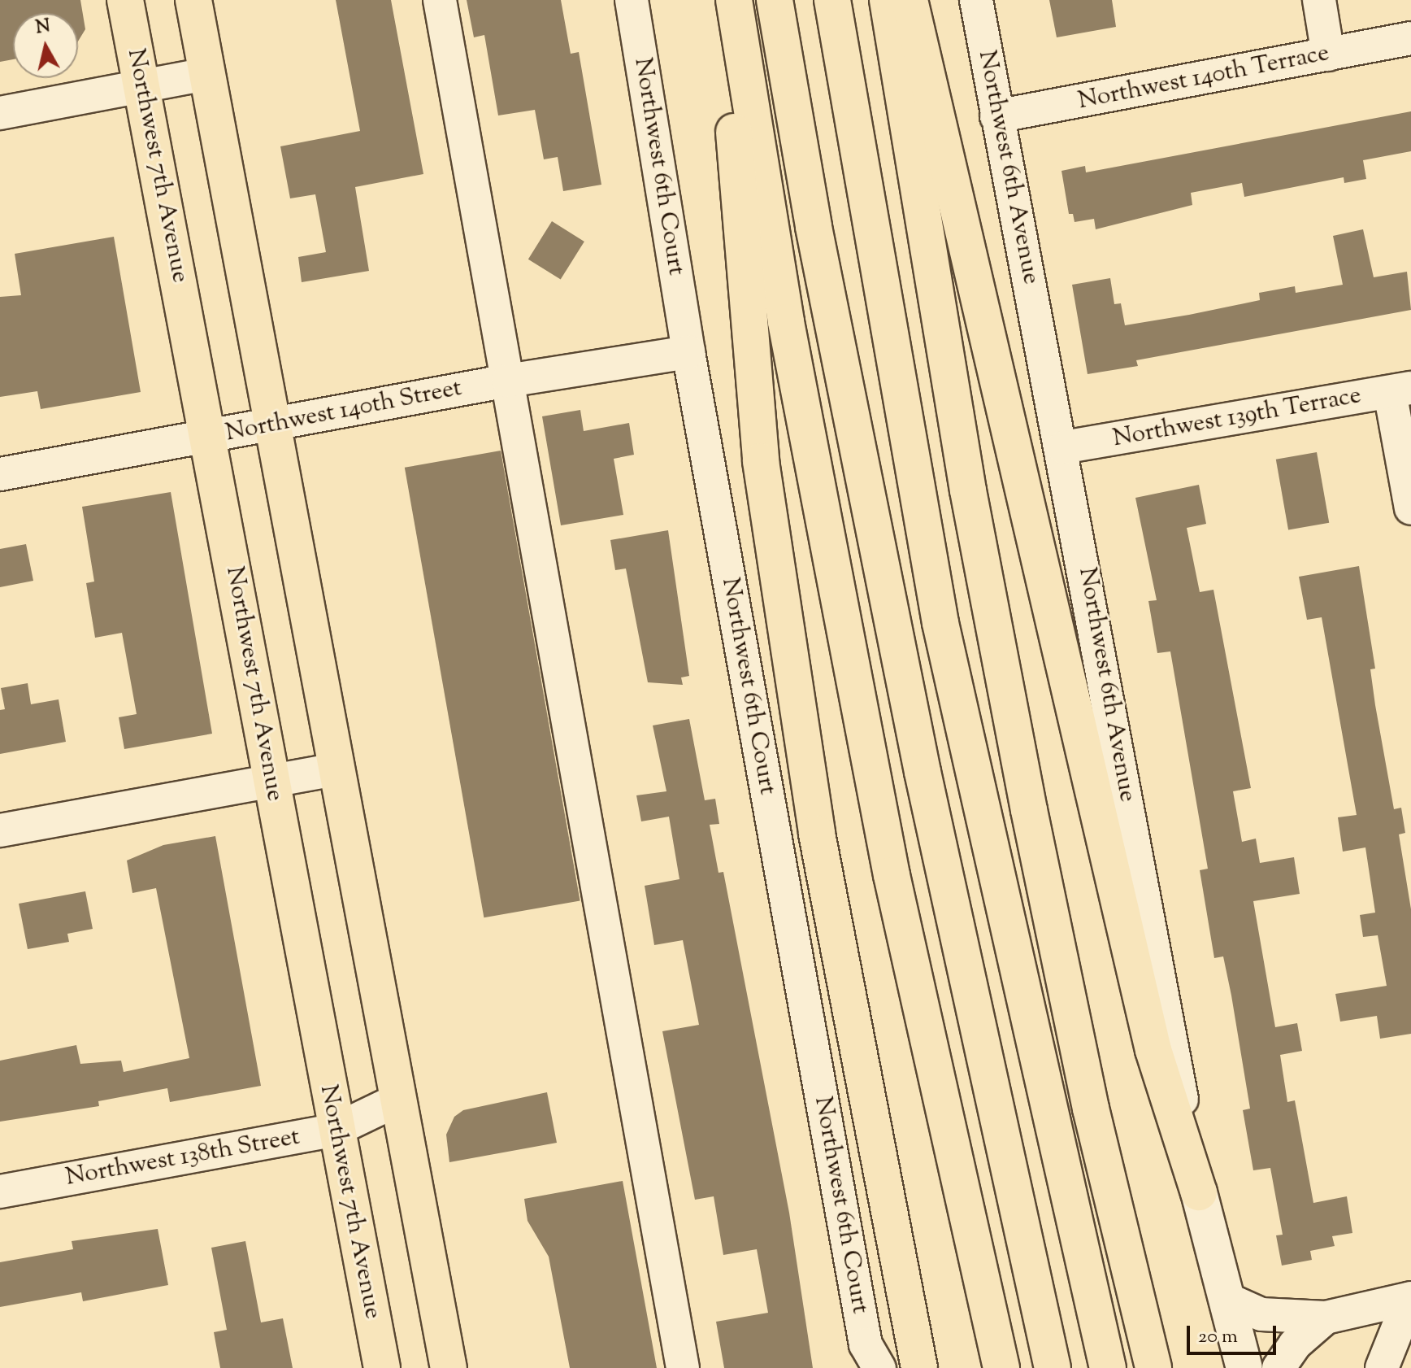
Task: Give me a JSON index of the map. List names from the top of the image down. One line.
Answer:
{"streets":{"main road":["Northwest 7th Avenue","Northwest 6th Avenue"],"street":["Northwest 140th Terrace","Northwest 6th Court","Northwest 140th Street","Northwest 139th Terrace","Northwest 138th Street"]},"crossings":[["Northwest 140th Terrace","Northwest 6th Avenue"],["Northwest 7th Avenue","Northwest 140th Street"],["Northwest 7th Avenue","Northwest 138th Street"],["Northwest 6th Court","Northwest 140th Street"],["Northwest 6th Avenue","Northwest 139th Terrace"]],"scale_bar":"20 m","north":"top"}
